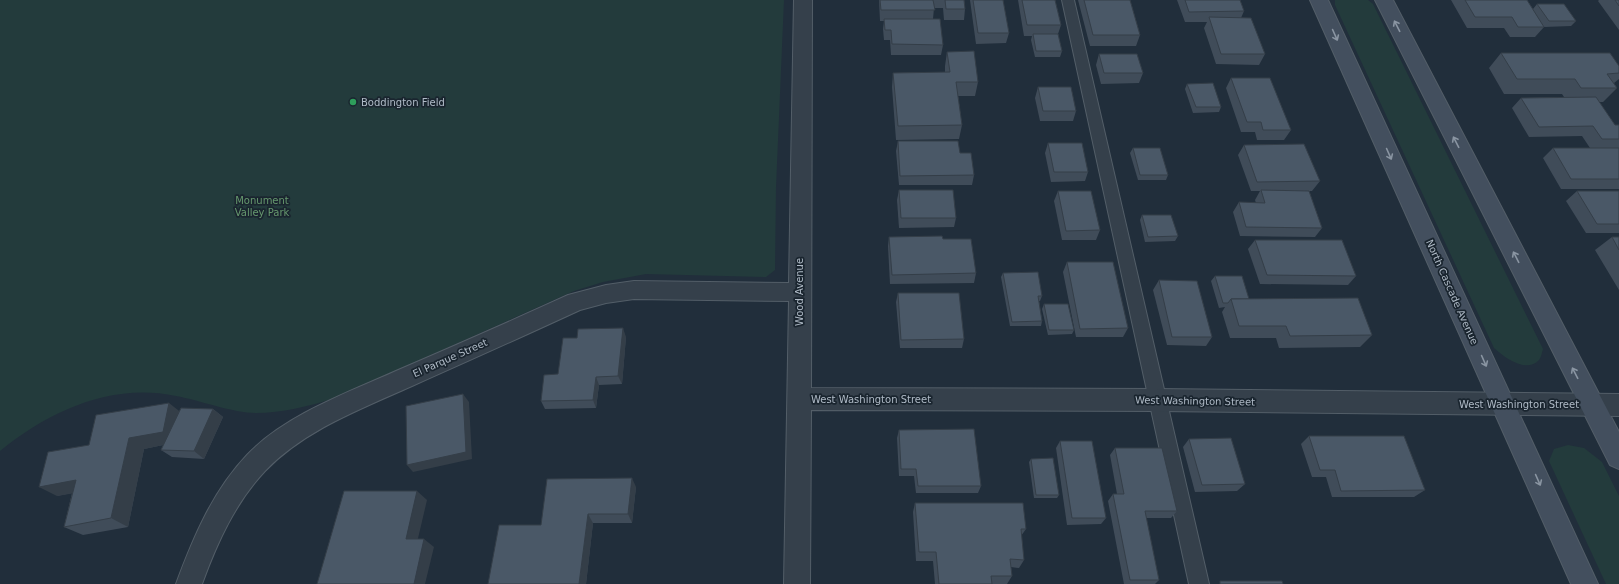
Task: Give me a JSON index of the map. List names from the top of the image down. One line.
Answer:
{"streets":{"main road":["North Cascade Avenue"],"street":["Wood Avenue","El Parque Street","West Washington Street"]},"crossings":[["Wood Avenue","El Parque Street"],["Wood Avenue","West Washington Street"],["North Cascade Avenue","West Washington Street"]],"parks":["Monument Valley Park"],"places":["Boddington Field"]}
